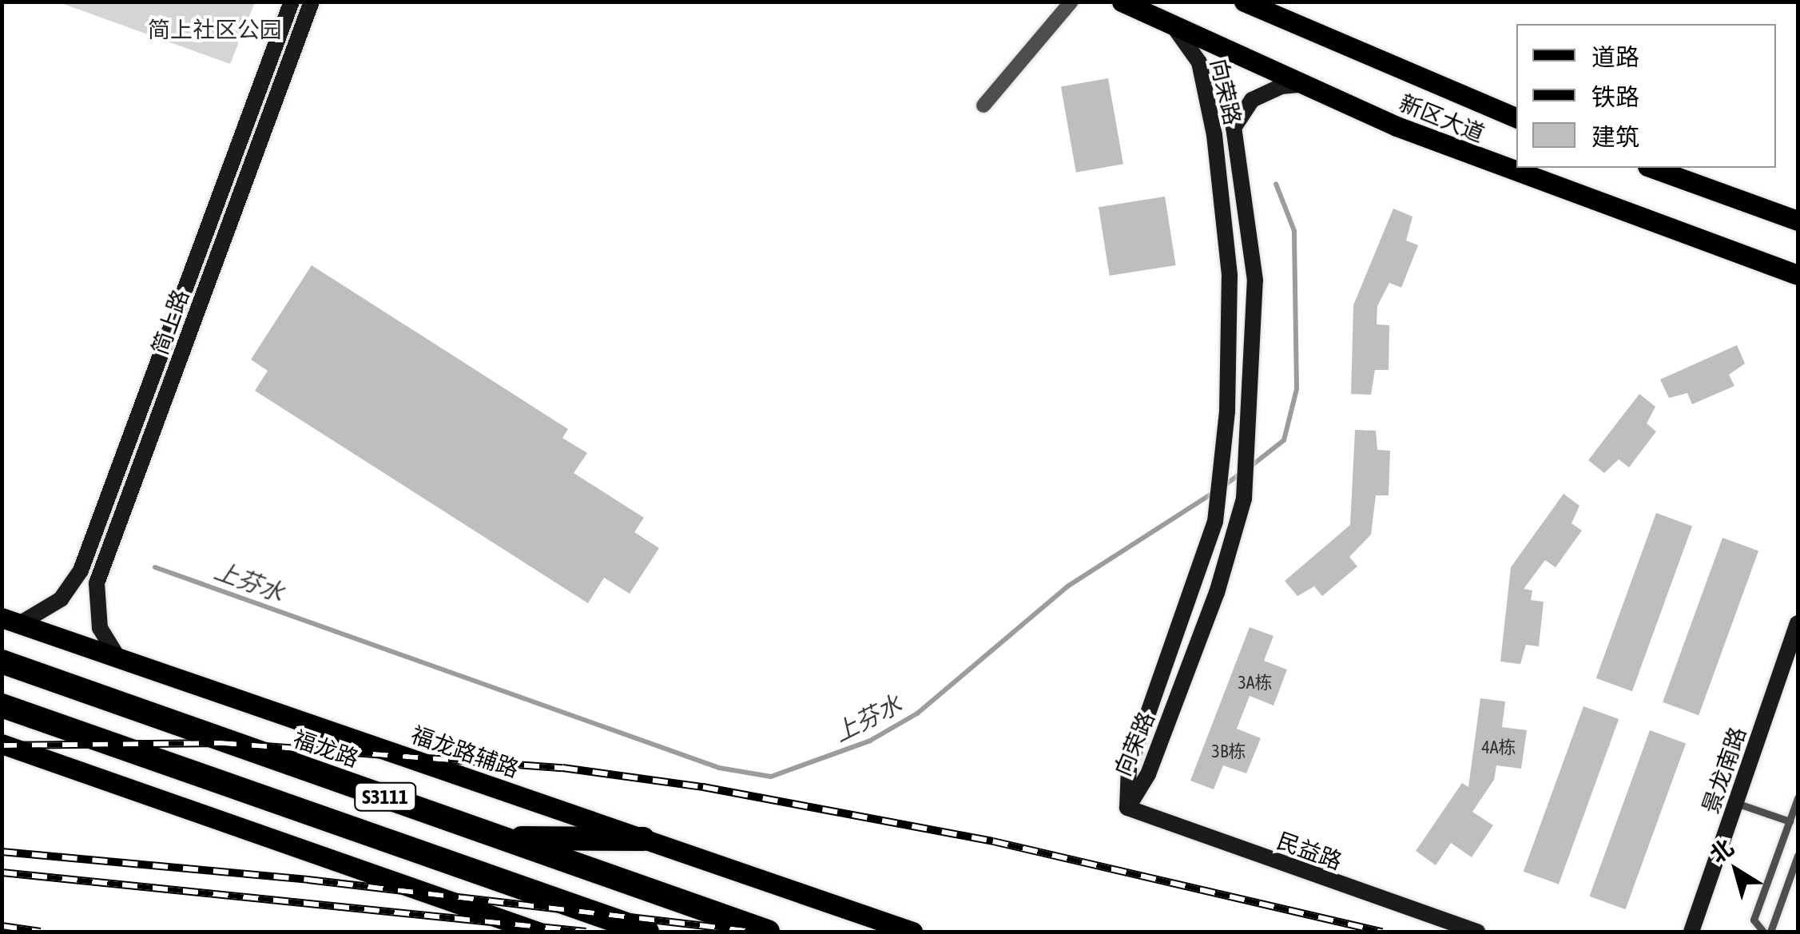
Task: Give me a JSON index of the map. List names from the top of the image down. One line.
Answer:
{"streets":{"highway":["福龙路","S3111"],"main road":["向荣路","新区大道","简上路","福龙路辅路","景龙南路","民益路"]},"crossings":[["向荣路","新区大道"],["向荣路","民益路"],["简上路","福龙路辅路"]],"water":["上芬水"],"parks":["简上社区公园"],"house_numbers":["3A栋","4A栋","3B栋"],"legend":["道路","铁路","建筑"],"north":"top left"}
